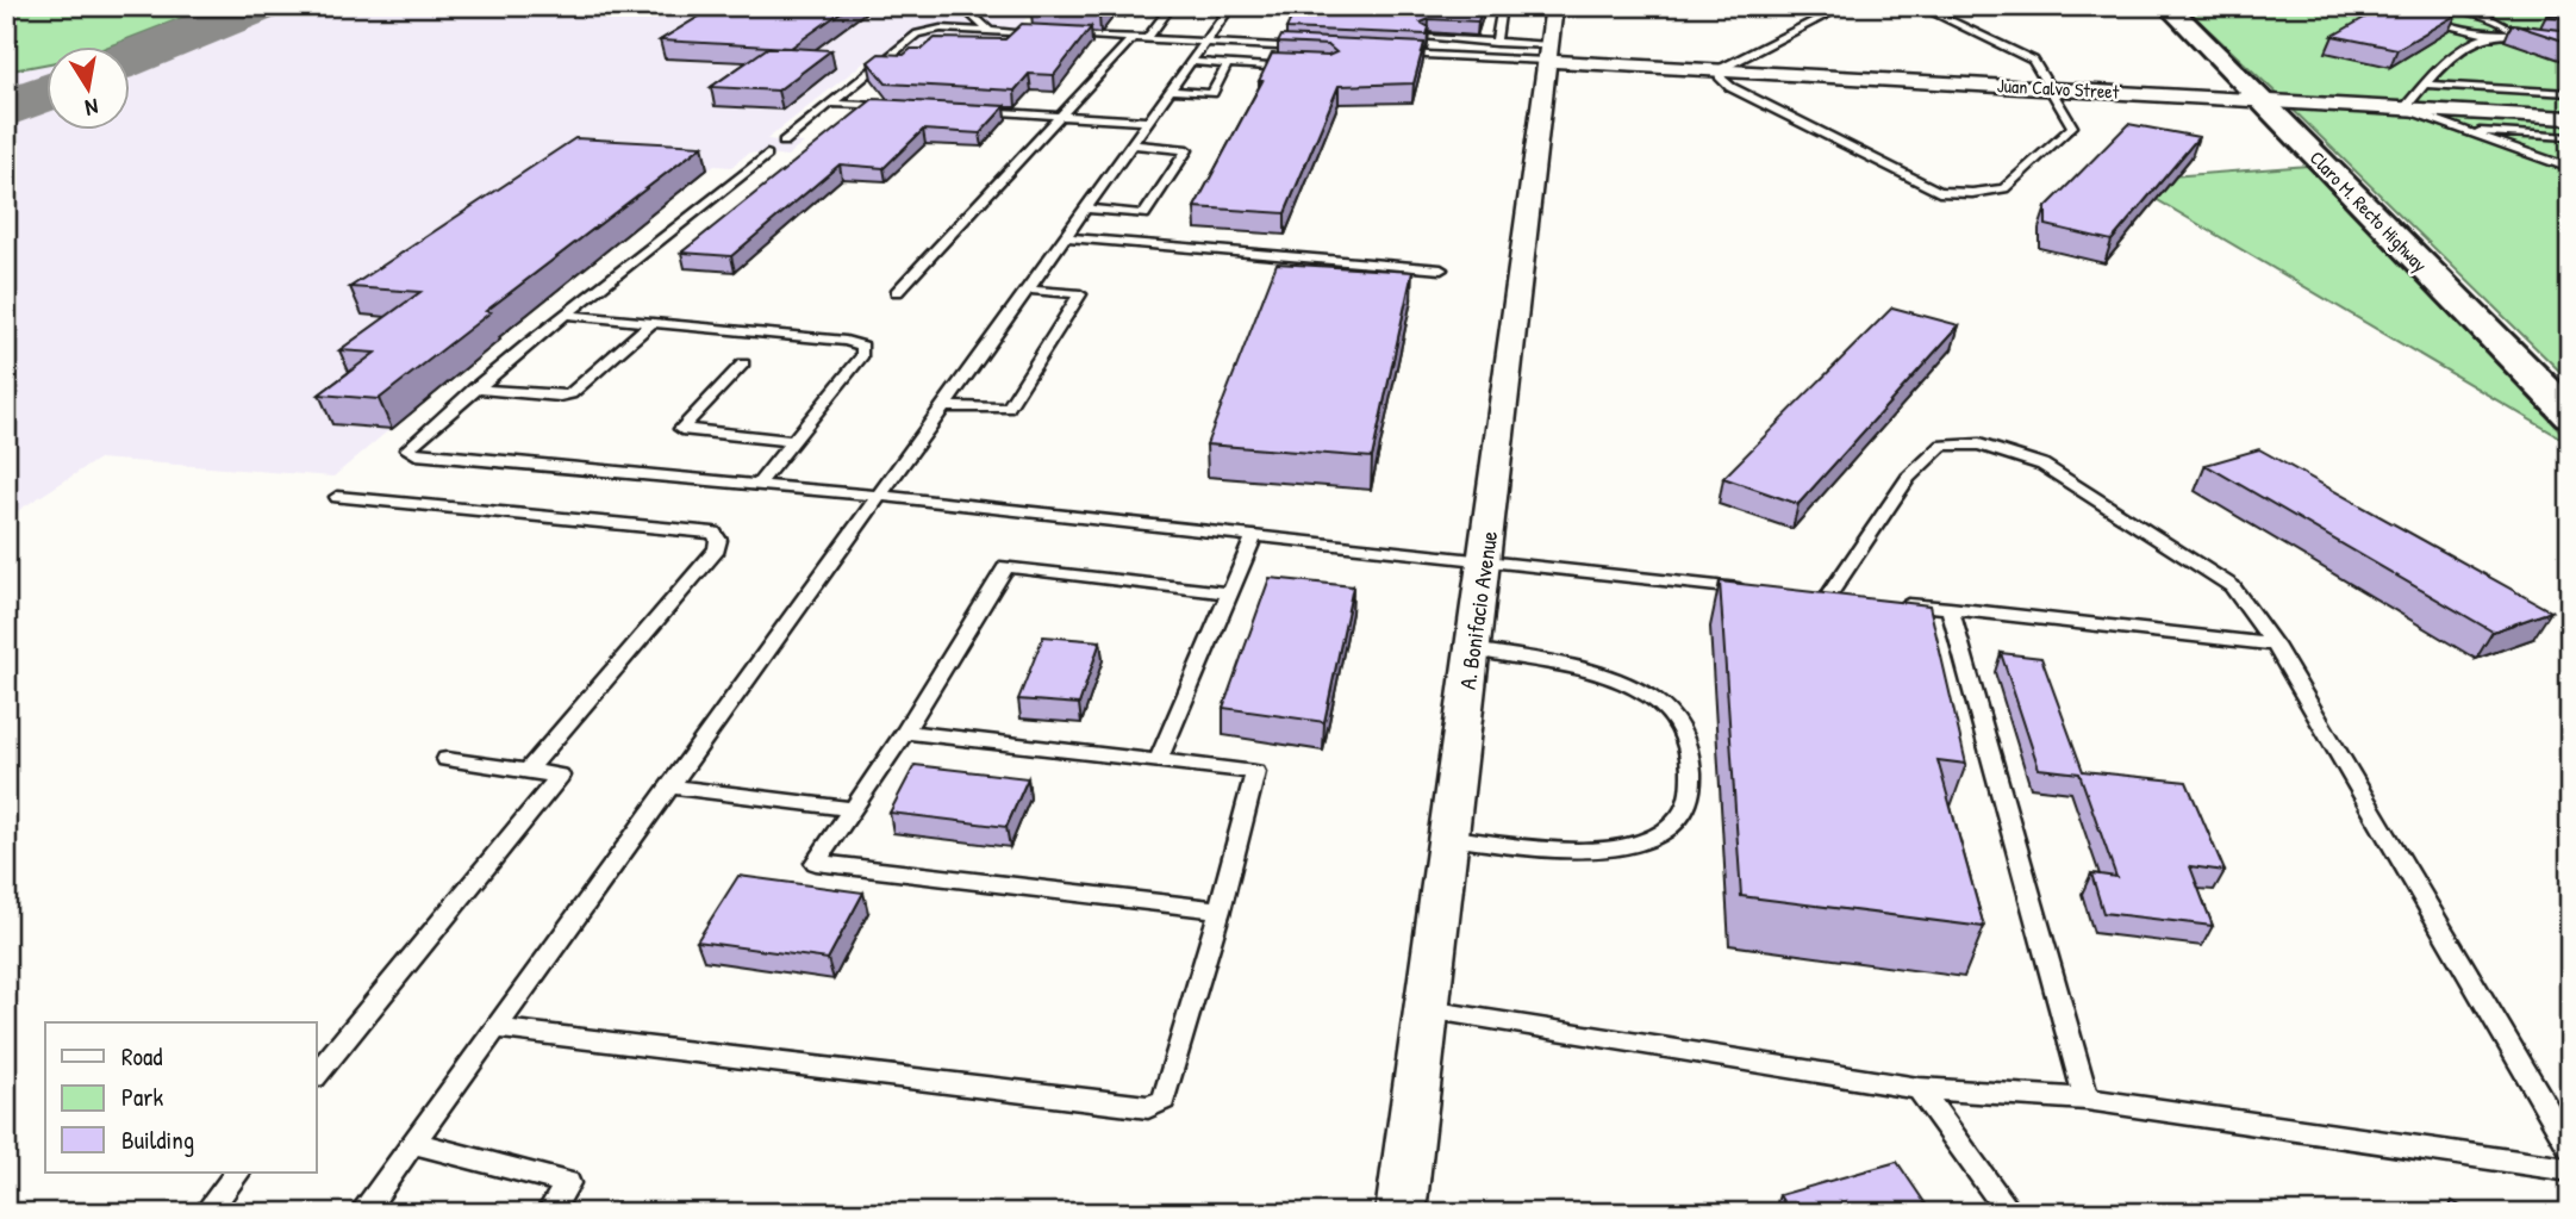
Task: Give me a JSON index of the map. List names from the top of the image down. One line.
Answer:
{"streets":{"main road":["Claro M. Recto Highway"],"street":["Juan Calvo Street","A. Bonifacio Avenue"]},"crossings":[["Juan Calvo Street","Claro M. Recto Highway"],["Juan Calvo Street","A. Bonifacio Avenue"]],"legend":["Road","Park","Building"],"north":"bottom"}
